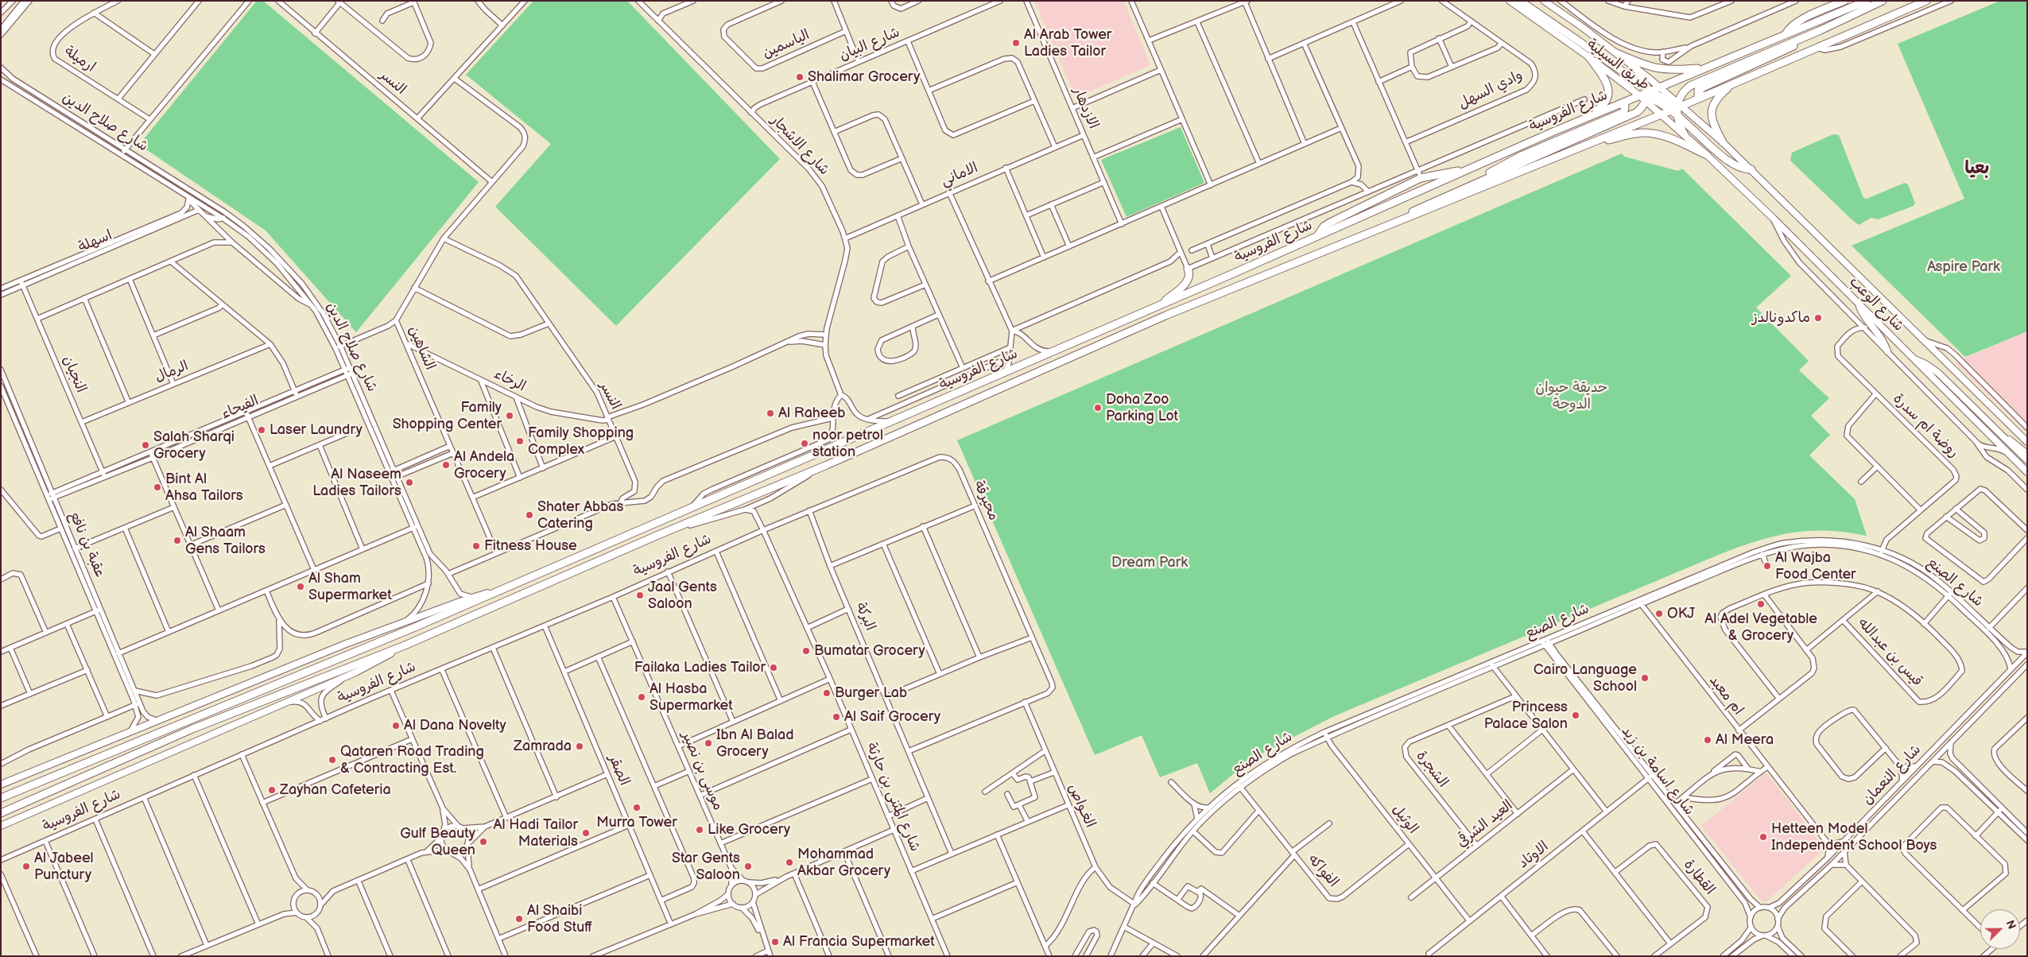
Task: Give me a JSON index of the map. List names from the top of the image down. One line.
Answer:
{"streets":{"highway":["شارع الفروسية"],"main road":["طريق السيلية","شارع الوعب"],"street":["الياسمين","شارع البيان","ارميلة","النسر","وادي السهل","الازدهار","شارع صلاح الدين","شارع الاشجار","الاماني","اسهلة","الشاهين","الرمال","النجيان","الرخاء","الفيحاء","روضة ام سدرة","محيرقة","عقبة بن نافع","شارع الصنع","البركة","قيس بن عبدالله","ام معبد","الشجرة","الصقر","موسى بن نصير","شارع اسامة بن زيد","شارع النعمان","شارع المثنى بن حارثة","الغـواص","الوثيل","العيد الشرقي","الاوتاد","الفواكه","القطارة"]},"crossings":[["شارع البيان","شارع الاشجار"],["طريق السيلية","شارع الفروسية"],["طريق السيلية","شارع الوعب"],["النسر","الرخاء"],["الازدهار","الاماني"],["شارع الفروسية","شارع صلاح الدين"],["شارع الفروسية","شارع الاشجار"],["شارع الفروسية","شارع الوعب"],["شارع الفروسية","محيرقة"],["شارع الفروسية","عقبة بن نافع"],["شارع الفروسية","البركة"],["شارع الفروسية","الصقر"],["شارع الفروسية","موسى بن نصير"],["شارع الفروسية","شارع المثنى بن حارثة"],["شارع صلاح الدين","اسهلة"],["شارع صلاح الدين","الشاهين"],["شارع صلاح الدين","الفيحاء"],["شارع الاشجار","الاماني"],["شارع الاشجار","الرخاء"],["اسهلة","النجيان"],["الشاهين","الرخاء"],["الرمال","النجيان"],["النجيان","الفيحاء"],["الفيحاء","عقبة بن نافع"],["روضة ام سدرة","شارع الصنع"],["محيرقة","البركة"],["محيرقة","الغـواص"],["شارع الصنع","ام معبد"],["شارع الصنع","شارع اسامة بن زيد"],["شارع الصنع","شارع النعمان"],["شارع الصنع","الغـواص"],["شارع الصنع","الوثيل"],["شارع الصنع","الفواكه"],["الشجرة","العيد الشرقي"],["شارع اسامة بن زيد","شارع النعمان"],["شارع اسامة بن زيد","الاوتاد"],["الوثيل","العيد الشرقي"],["الوثيل","الاوتاد"],["الوثيل","الفواكه"]],"districts":["بعيا"],"parks":["Aspire Park","حديقة حيوان الدوحة","Dream Park"],"places":["Al Arab Tower Ladies Tailor","Shalimar Grocery","ماكدونالدز","Doha Zoo Parking Lot","Al Raheeb","Family Shopping Center","Laser Laundry","Family Shopping Complex","noor petrol station","Salah Sharqi Grocery","Al Andela Grocery","Al Naseem Ladies Tailors","Bint Al Ahsa Tailors","Shater Abbas Catering","Al Shaam Gens Tailors","Fitness House","Al Wajba Food Center","Al Sham Supermarket","Jaal Gents Saloon","Al Adel Vegetable & Grocery","OKJ","Bumatar Grocery","Failaka Ladies Tailor","Cairo Language School","Burger Lab","Al Hasba Supermarket","Princess Palace Salon","Al Saif Grocery","Al Dana Novelty","Al Meera","Ibn Al Balad Grocery","Zamrada","Qataren Road Trading & Contracting Est.","Zayhan Cafeteria","Murra Tower","Like Grocery","Al Hadi Tailor Materials","Hetteen Model Independent School Boys","Gulf Beauty Queen","Mohammad Akbar Grocery","Al Jabeel Punctury","Star Gents Saloon","Al Shaibi Food Stuff","Al Francia Supermarket"],"north":"top right"}
